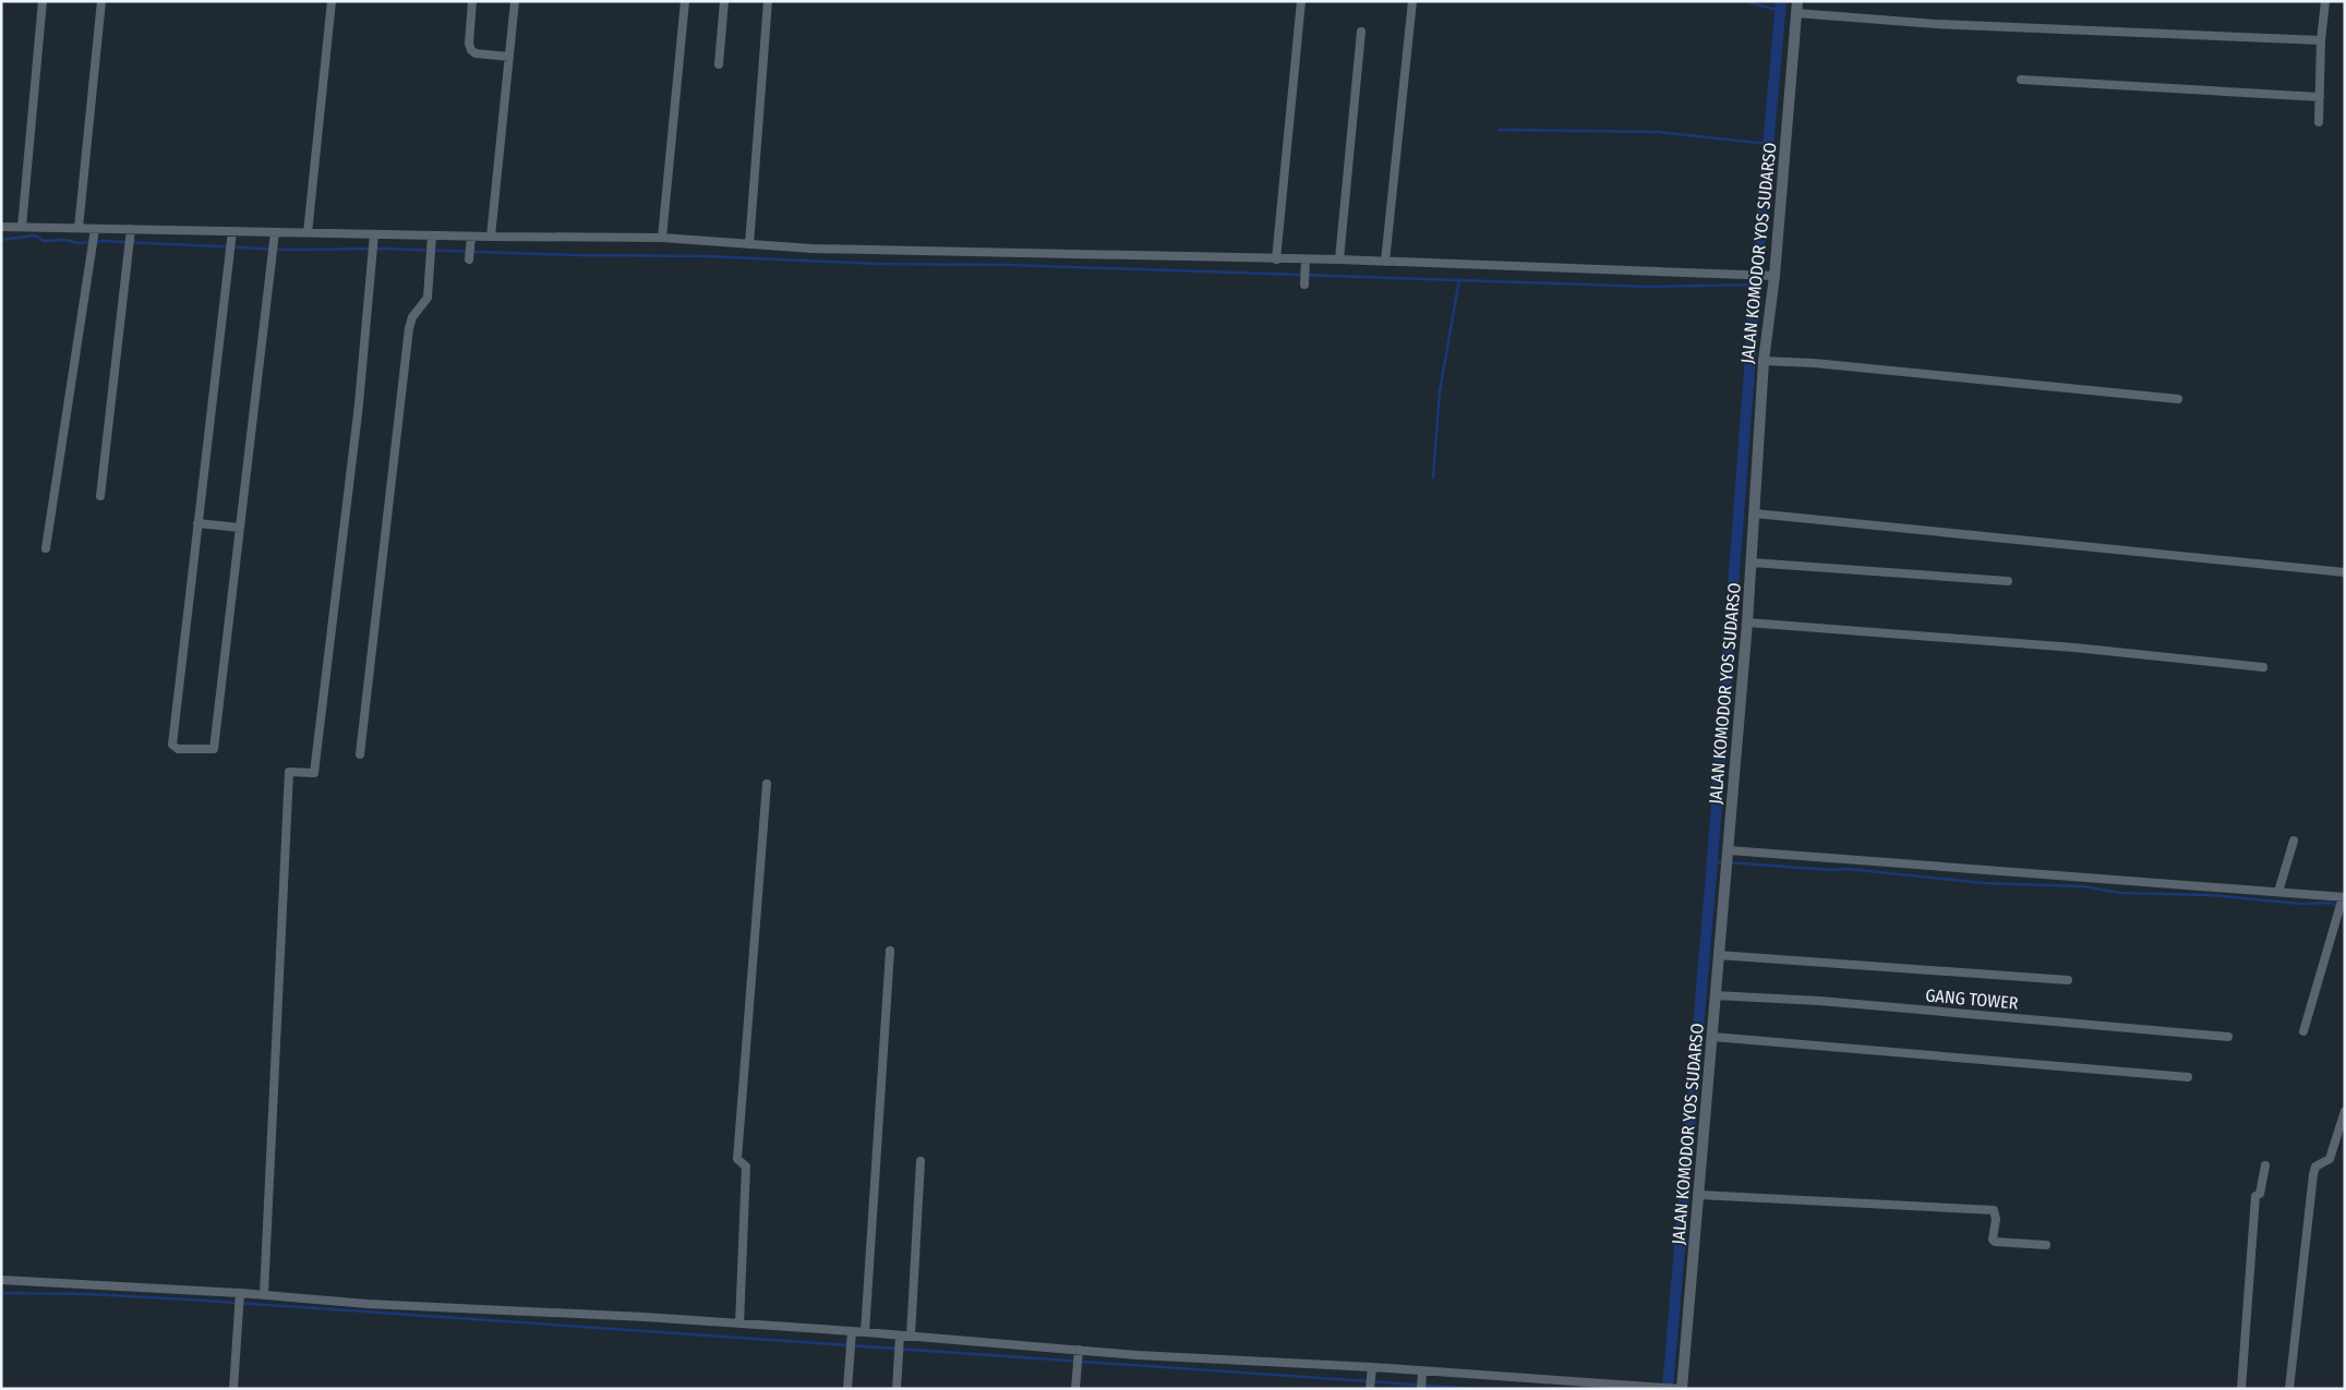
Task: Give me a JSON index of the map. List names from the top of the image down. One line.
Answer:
{"streets":{"street":["JALAN KOMODOR YOS SUDARSO","GANG TOWER"]},"crossings":[["JALAN KOMODOR YOS SUDARSO","GANG TOWER"]]}
